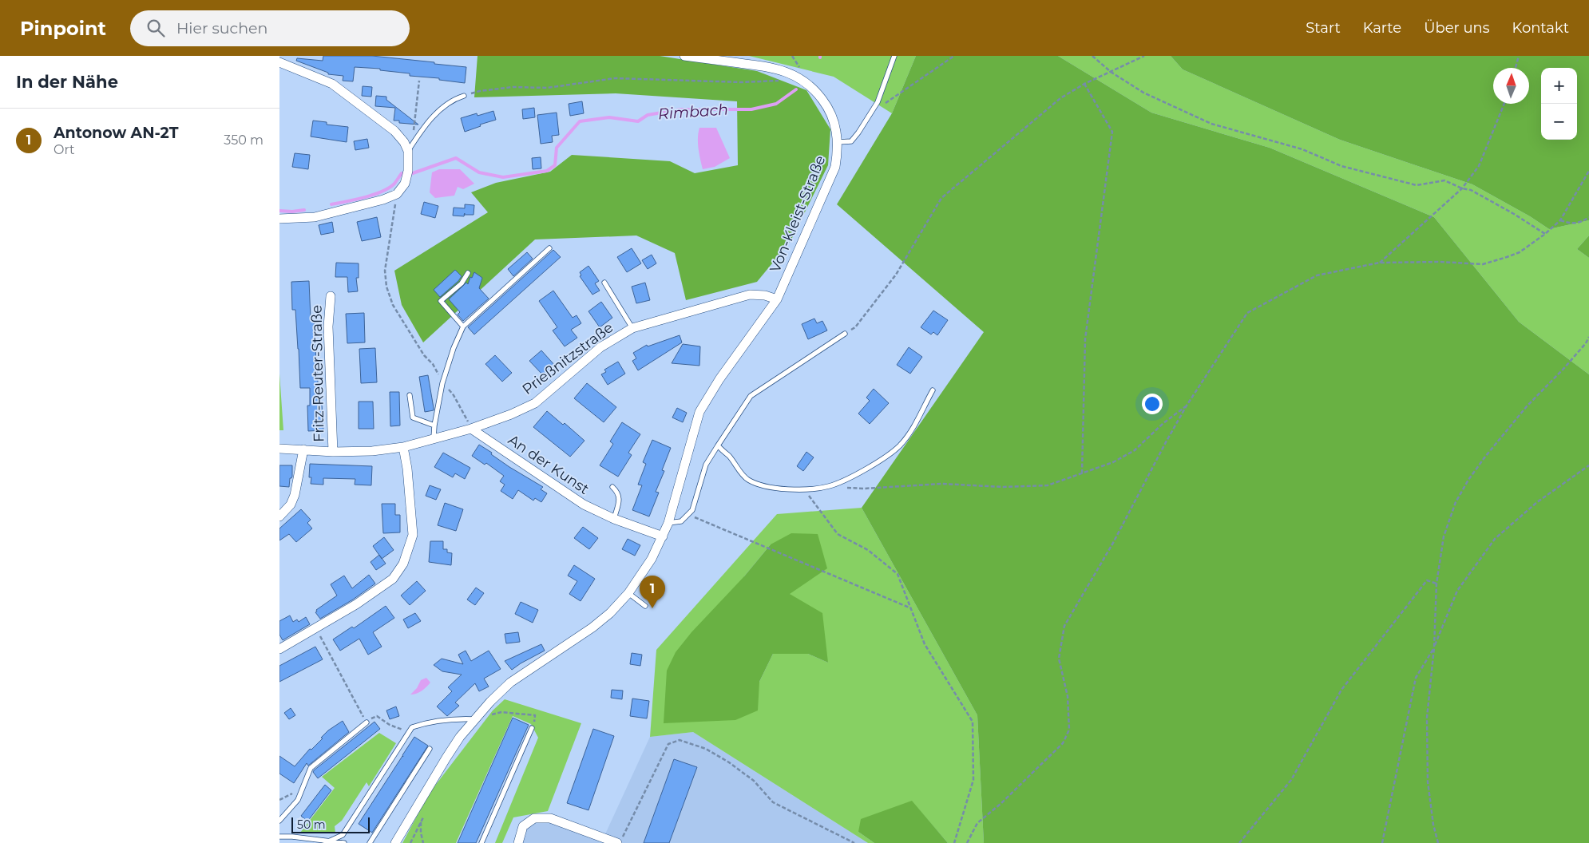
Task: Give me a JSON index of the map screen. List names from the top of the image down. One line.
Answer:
{"streets":{"street":["Von-Kleist-Straße","Prießnitzstraße","Fritz-Reuter-Straße","An der Kunst"]},"crossings":[["Von-Kleist-Straße","Prießnitzstraße"],["Von-Kleist-Straße","An der Kunst"],["Prießnitzstraße","Fritz-Reuter-Straße"],["Prießnitzstraße","An der Kunst"]],"water":["Rimbach"],"scale_bar":"50 m","north":"top","page":{"header":"Pinpoint","search":"Hier suchen","nav":["Start","Karte","Über uns","Kontakt"],"heading":"In der Nähe","map_buttons":["+","−"],"list":[{"mark":"1","name":"Antonow AN-2T","note":"Ort","value":"350 m"}],"pins":"1","scale":"50 m"}}
